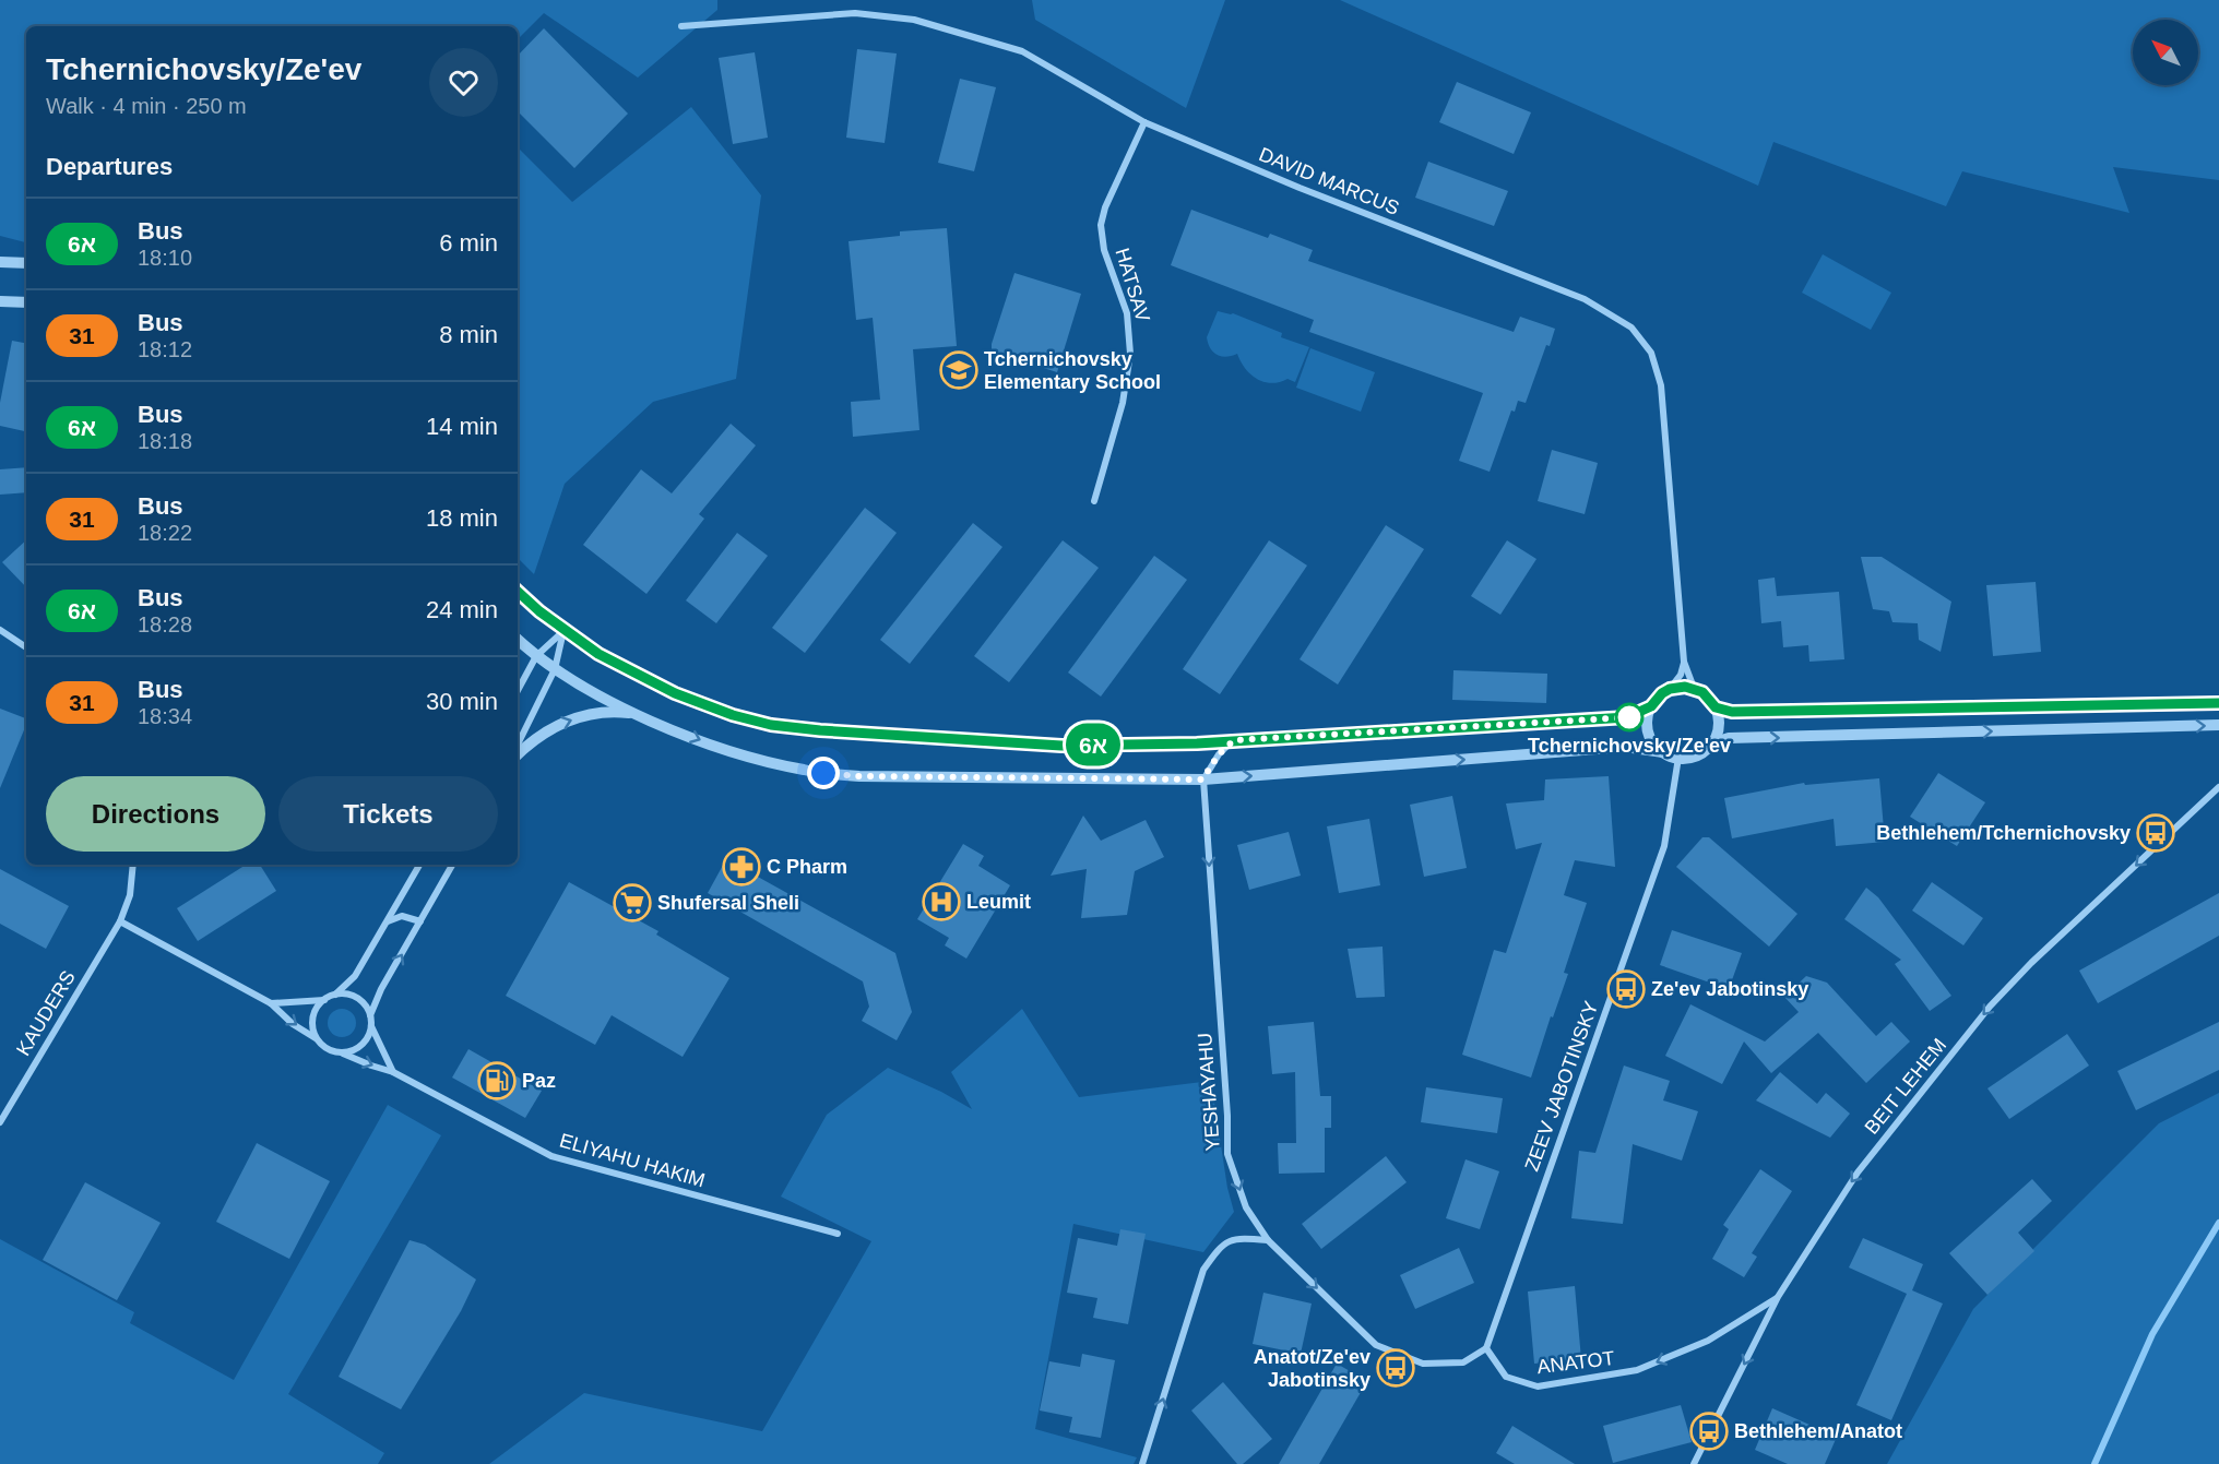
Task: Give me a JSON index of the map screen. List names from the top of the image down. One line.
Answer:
{"streets":{"street":["DAVID MARCUS","HATSAV","KAUDERS","ZEEV JABOTINSKY","BEIT LEHEM","YESHAYAHU","ELIYAHU HAKIM","ANATOT"]},"crossings":[["DAVID MARCUS","HATSAV"],["DAVID MARCUS","ZEEV JABOTINSKY"],["ZEEV JABOTINSKY","ANATOT"],["BEIT LEHEM","ANATOT"]],"one_way":["BEIT LEHEM","YESHAYAHU","ANATOT"],"places":{"school or university":["Tchernichovsky Elementary School"],"other":["Tchernichovsky/Ze'ev"],"bus stop":["Bethlehem/Tchernichovsky","Ze'ev Jabotinsky","Anatot/Ze'ev Jabotinsky","Bethlehem/Anatot"],"pharmacy":["C Pharm"],"hospital":["Leumit"],"supermarket":["Shufersal Sheli"],"fuel station":["Paz"]},"lines":["bus line 6א"],"north":"top left","page":{"on_map":"6א","heading":[["Tchernichovsky/Ze'ev","Walk · 4 min · 250 m"],"Departures"],"list":[{"mark":"6א","name":"Bus","note":"18:10","value":"6 min"},{"mark":"31","name":"Bus","note":"18:12","value":"8 min"},{"mark":"6א","name":"Bus","note":"18:18","value":"14 min"},{"mark":"31","name":"Bus","note":"18:22","value":"18 min"},{"mark":"6א","name":"Bus","note":"18:28","value":"24 min"},{"mark":"31","name":"Bus","note":"18:34","value":"30 min"}],"buttons":["Directions","Tickets"]}}
